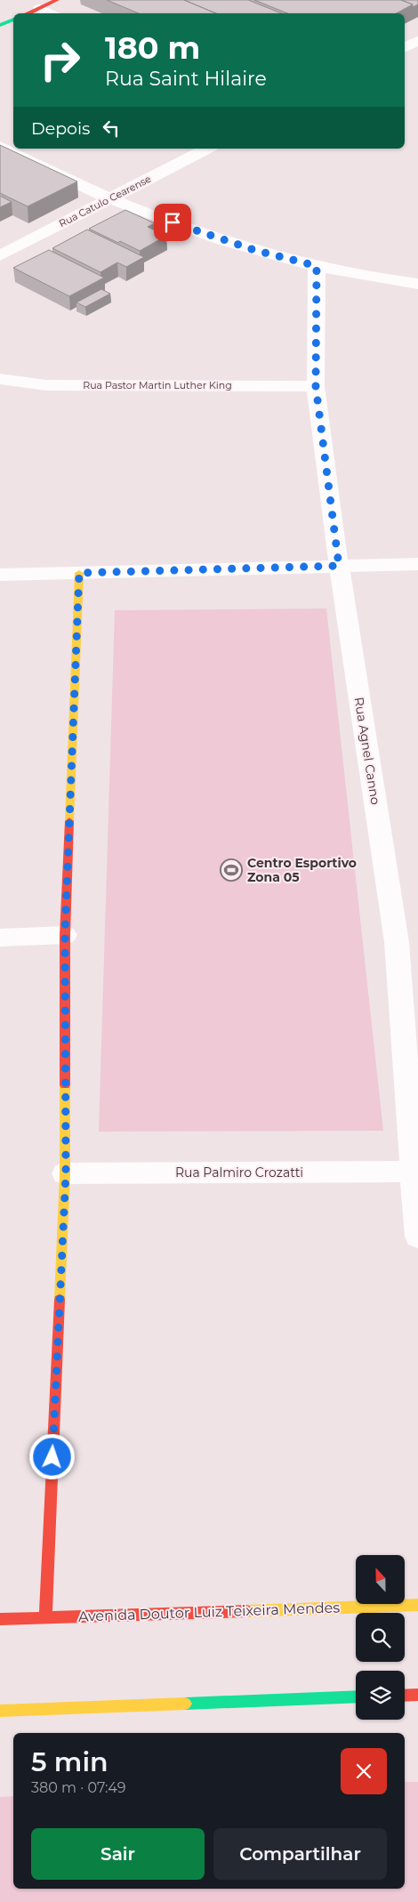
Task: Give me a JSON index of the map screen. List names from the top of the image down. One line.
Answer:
{"streets":{"street":["Rua Catulo Cearense","Rua Pastor Martin Luther King","Rua Agnel Canno","Rua Palmiro Crozatti","Avenida Doutor Luiz Teixeira Mendes"]},"crossings":[["Rua Pastor Martin Luther King","Rua Agnel Canno"],["Rua Agnel Canno","Rua Palmiro Crozatti"]],"places":{"sports":["Centro Esportivo Zona 05"]},"north":"top","page":{"turn":["180 m","Rua Saint Hilaire"],"then":"Depois","heading":["5 min","380 m · 07:49"],"buttons":["Sair","Compartilhar"]}}
